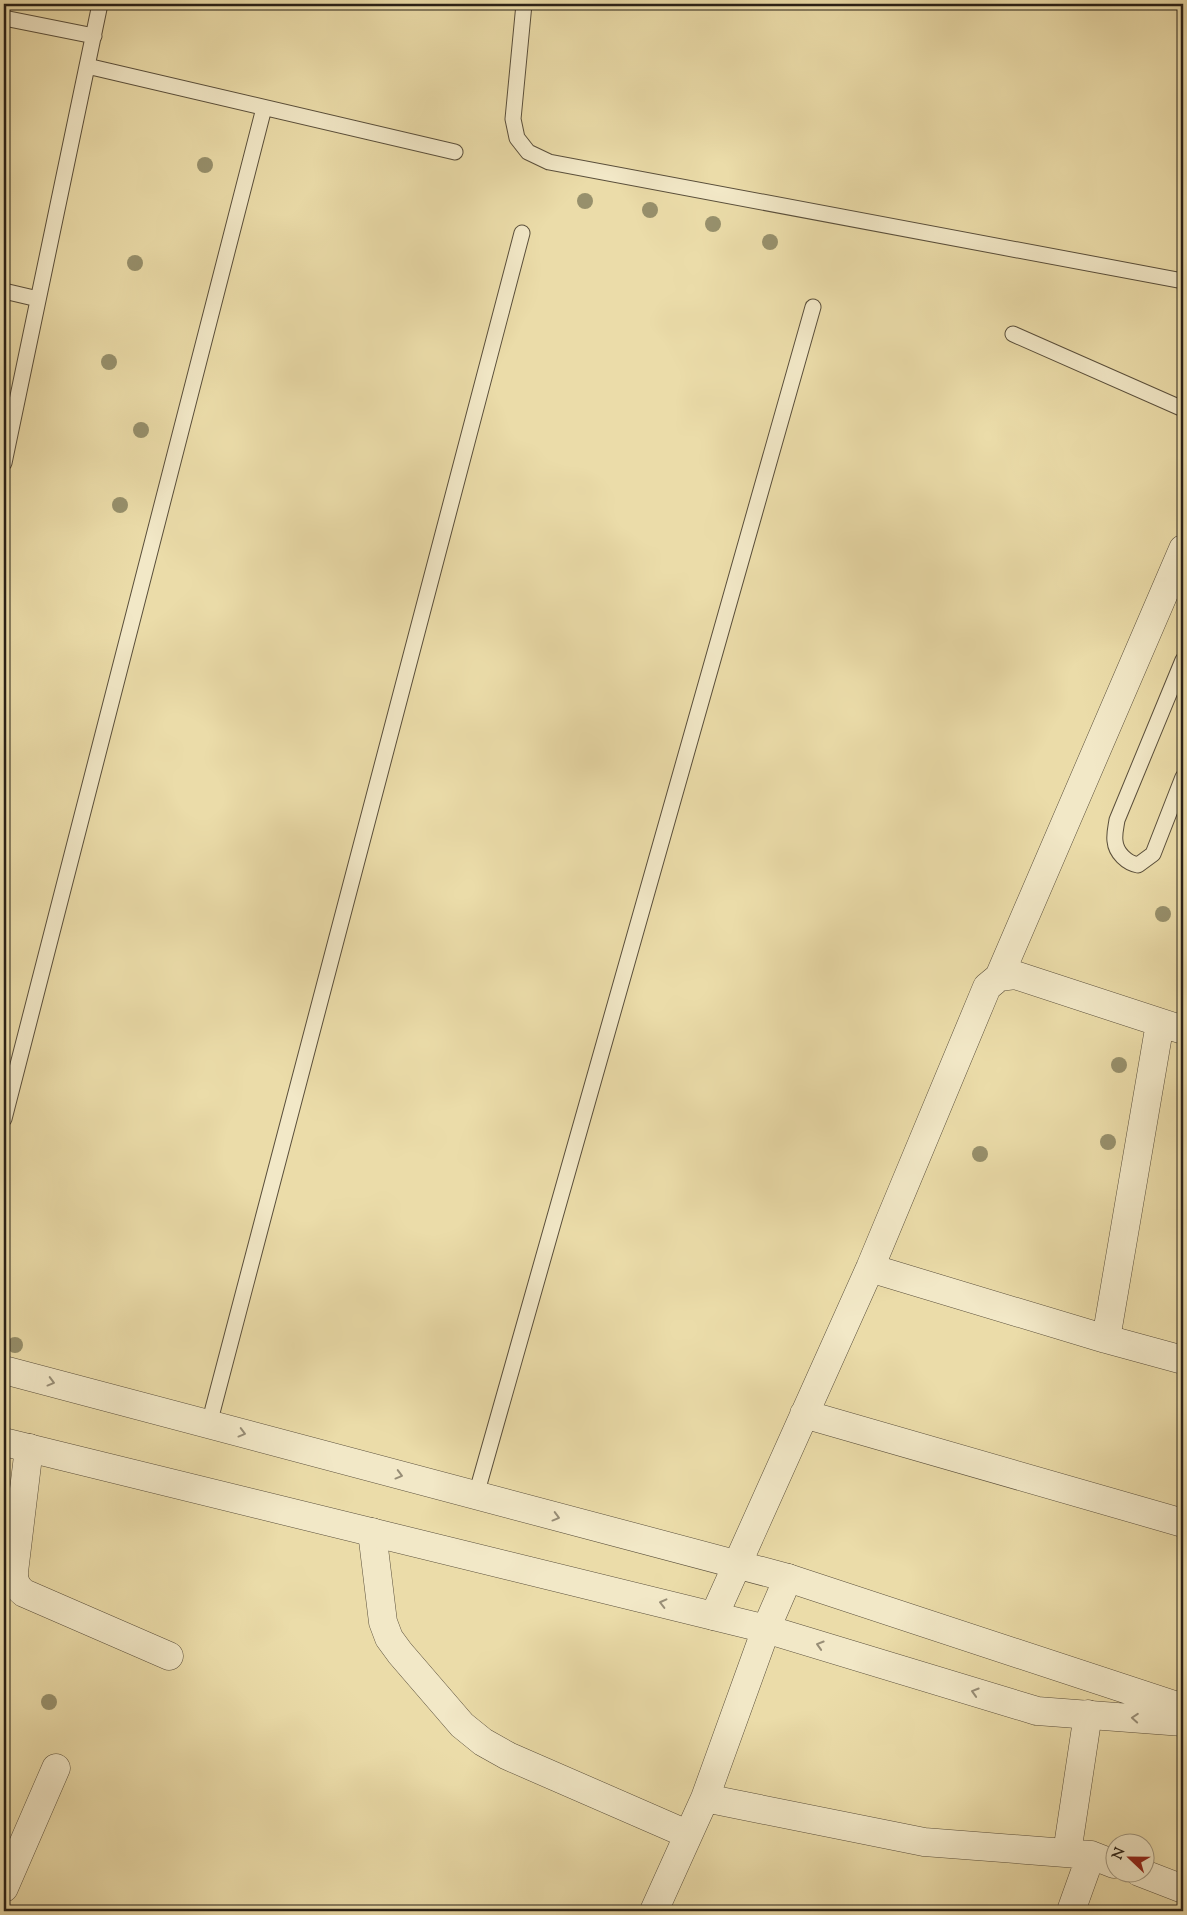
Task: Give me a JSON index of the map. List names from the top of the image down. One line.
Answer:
{"north":"left"}
